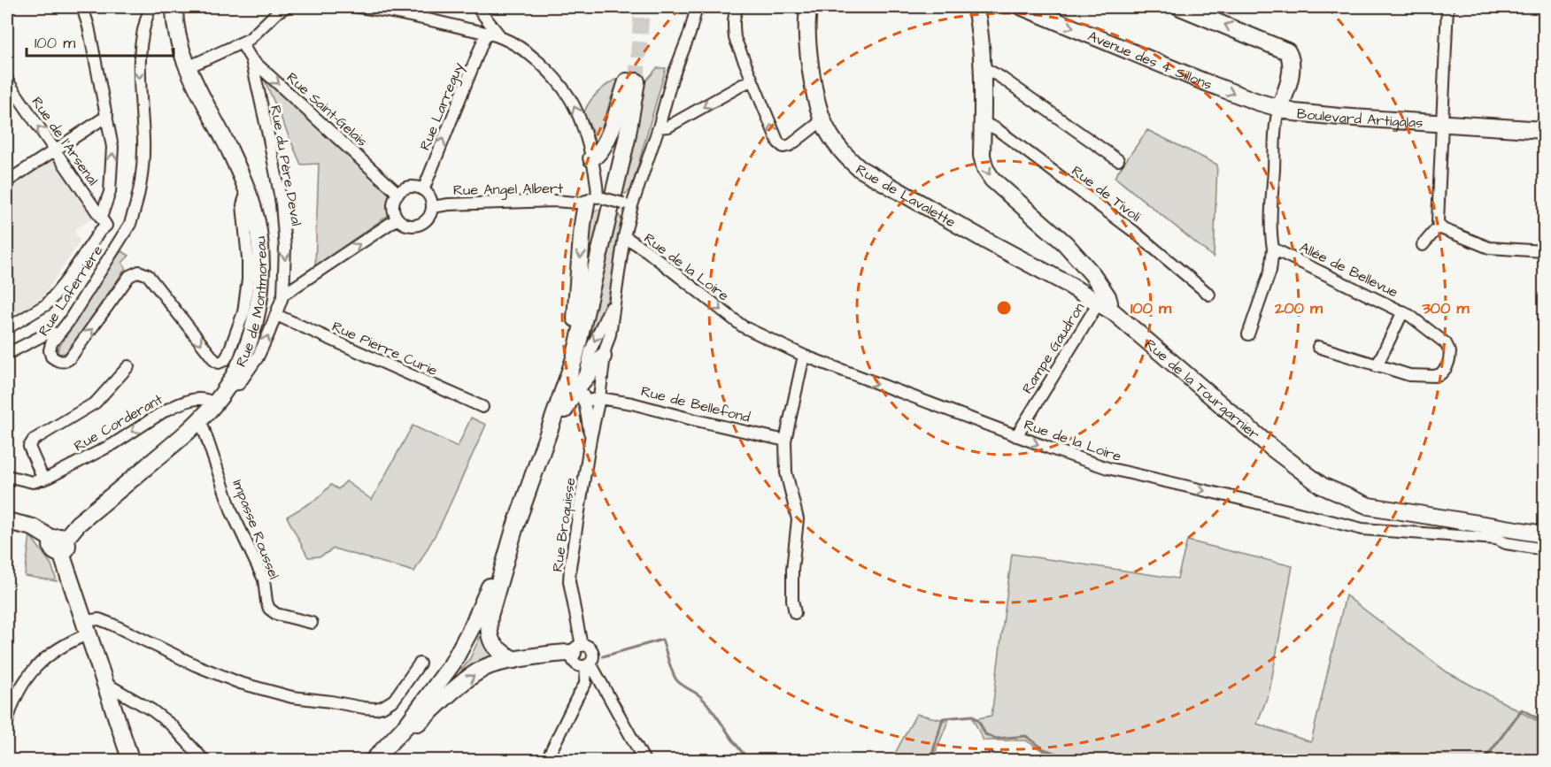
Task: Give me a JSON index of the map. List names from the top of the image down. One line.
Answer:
{"streets":{"main road":["Avenue des 4 Sillons","Boulevard Artigalas","Rue de Lavalette","Rue de Montmoreau","Rue de la Tourgarnier"],"street":["Rue Larreguy","Rue Saint-Gelais","Rue de l'Arsenal","Rue du Père Deval","Rue Angel Albert","Rue de Tivoli","Rue de la Loire","Allée de Bellevue","Rue Laferrière","Rue Pierre Curie","Rampe Gaudron","Rue de Bellefond","Rue Corderant","Rue Broquisse","Impasse Roussel"]},"crossings":[["Avenue des 4 Sillons","Boulevard Artigalas"],["Rue Larreguy","Rue Saint-Gelais"],["Rue Larreguy","Rue Angel Albert"],["Rue Saint-Gelais","Rue du Père Deval"],["Rue Saint-Gelais","Rue Angel Albert"],["Rue de l'Arsenal","Rue Laferrière"],["Rue du Père Deval","Rue de Montmoreau"],["Rue du Père Deval","Rue Pierre Curie"],["Rue Angel Albert","Rue Broquisse"],["Rue de Lavalette","Rampe Gaudron"],["Rue de Lavalette","Rue de la Tourgarnier"],["Rue de la Loire","Rampe Gaudron"],["Rue de la Loire","Rue de la Tourgarnier"],["Rue de la Loire","Rue Broquisse"],["Rue Laferrière","Rue de Montmoreau"],["Rue de Montmoreau","Rue Corderant"],["Rue de Montmoreau","Impasse Roussel"],["Rampe Gaudron","Rue de la Tourgarnier"],["Rue de Bellefond","Rue Broquisse"]],"one_way":["Avenue des 4 Sillons","Rue Larreguy","Rue Saint-Gelais","Rue de la Loire","Rue Corderant"],"scale_bar":"100 m","rings":["100 m","200 m","300 m"]}
